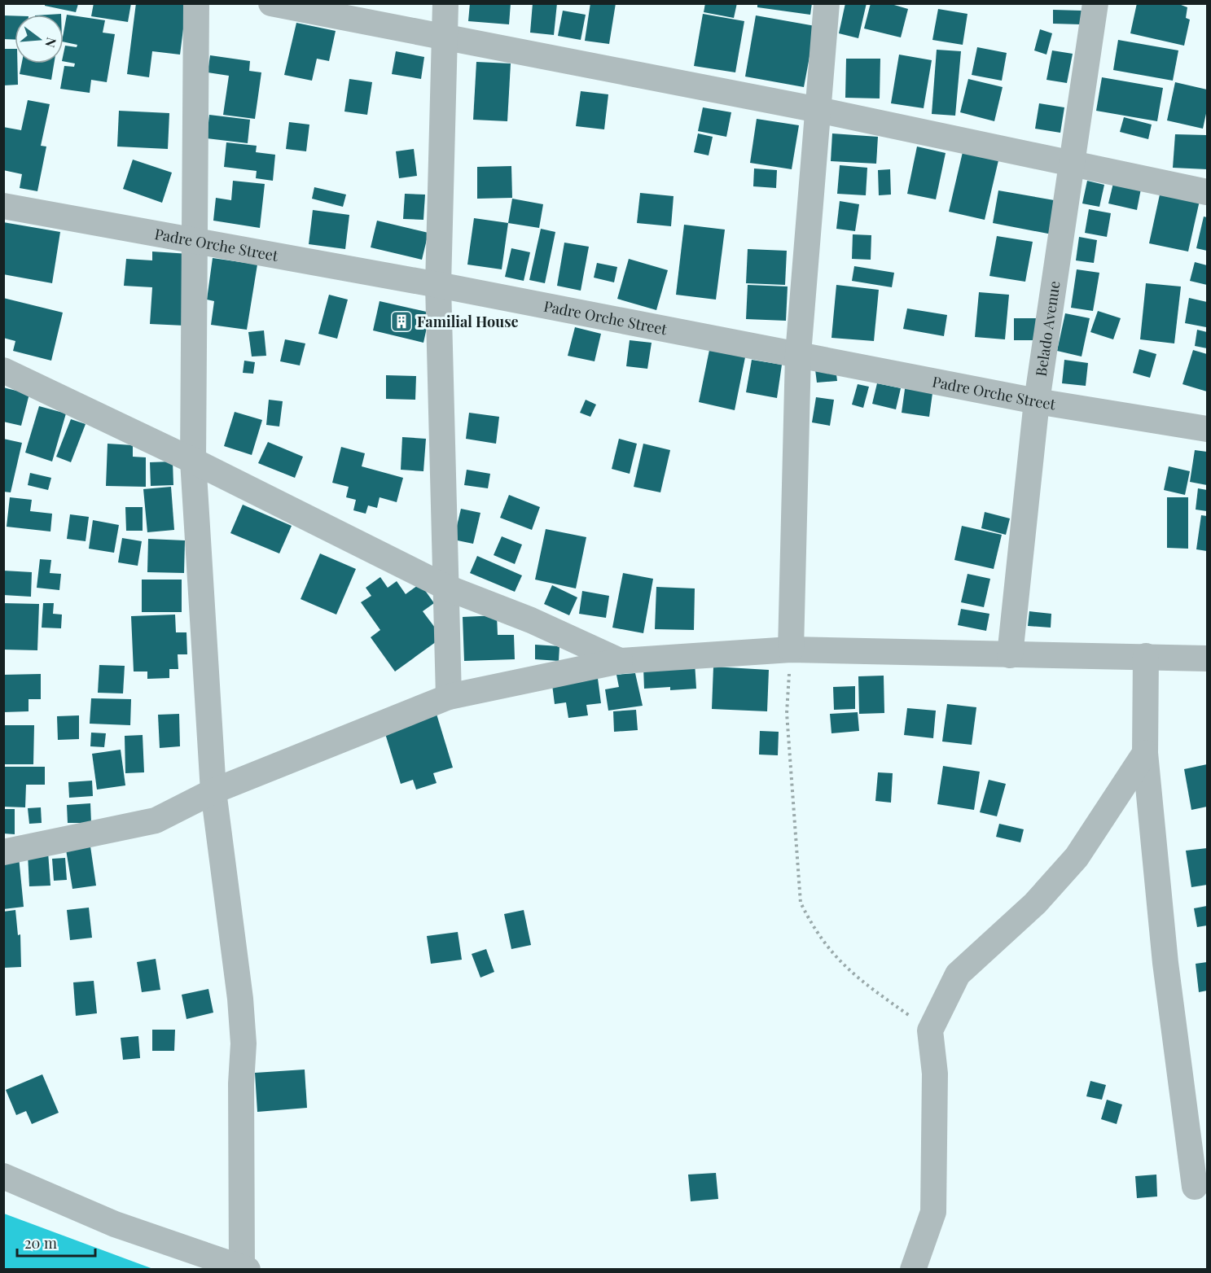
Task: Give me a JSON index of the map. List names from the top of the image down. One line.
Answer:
{"streets":{"street":["Padre Orche Street","Belado Avenue"]},"crossings":[["Padre Orche Street","Belado Avenue"]],"places":{"building":["Familial House"]},"scale_bar":"20 m","north":"right"}
